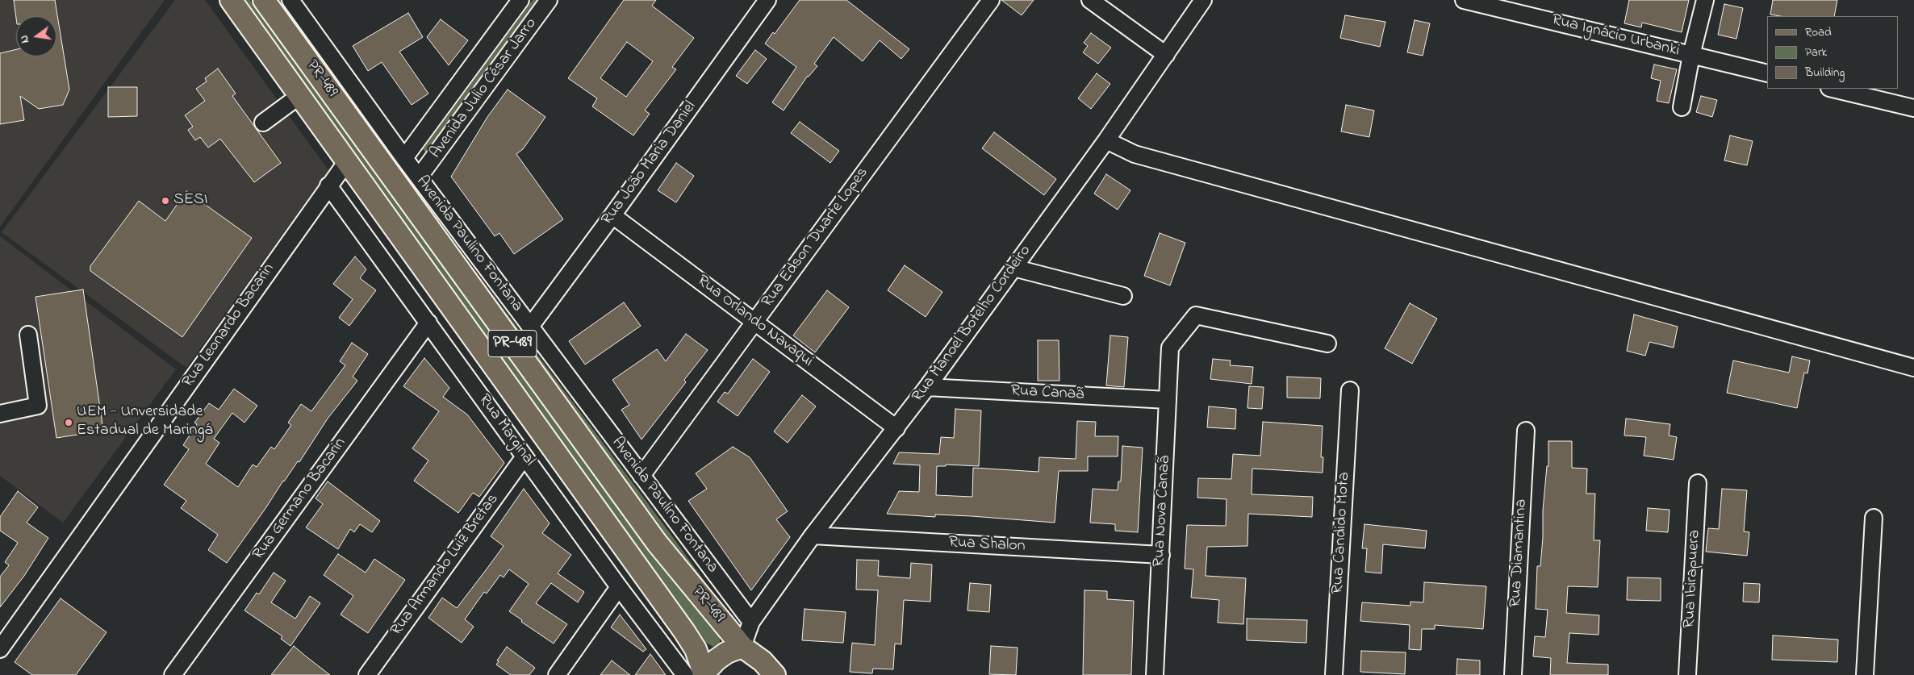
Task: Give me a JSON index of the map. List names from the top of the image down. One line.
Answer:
{"streets":{"main road":["PR-489"],"street":["Rua Ignácio Urbanki","Avenida Julio César Jarro","Rua João Maria Daniel","Rua Edson Duarte Lopes","Avenida Paulino Fontana","Rua Orlando Navaqui","Rua Manoel Botelho Cordeiro","Rua Leonardo Bacarin","Rua Canaã","Rua Marginal","Rua Germano Bacarin","Rua Nova Canaã","Rua Candido Mota","Rua Shalon","Rua Diamantina","Rua Armando Luiz Bretas","Rua Ibirapuera"]},"crossings":[["PR-489","Rua Manoel Botelho Cordeiro"],["PR-489","Rua Leonardo Bacarin"],["PR-489","Rua Marginal"],["Avenida Julio César Jarro","Avenida Paulino Fontana"],["Rua João Maria Daniel","Avenida Paulino Fontana"],["Rua João Maria Daniel","Rua Orlando Navaqui"],["Rua Edson Duarte Lopes","Avenida Paulino Fontana"],["Rua Edson Duarte Lopes","Rua Orlando Navaqui"],["Avenida Paulino Fontana","Rua Manoel Botelho Cordeiro"],["Rua Orlando Navaqui","Rua Manoel Botelho Cordeiro"],["Rua Manoel Botelho Cordeiro","Rua Canaã"],["Rua Manoel Botelho Cordeiro","Rua Shalon"],["Rua Leonardo Bacarin","Rua Marginal"],["Rua Canaã","Rua Nova Canaã"],["Rua Marginal","Rua Germano Bacarin"],["Rua Marginal","Rua Armando Luiz Bretas"],["Rua Nova Canaã","Rua Shalon"]],"places":["SESI","UEM - Unversidade Estadual de Maringá"],"legend":["Road","Park","Building"],"north":"left"}
